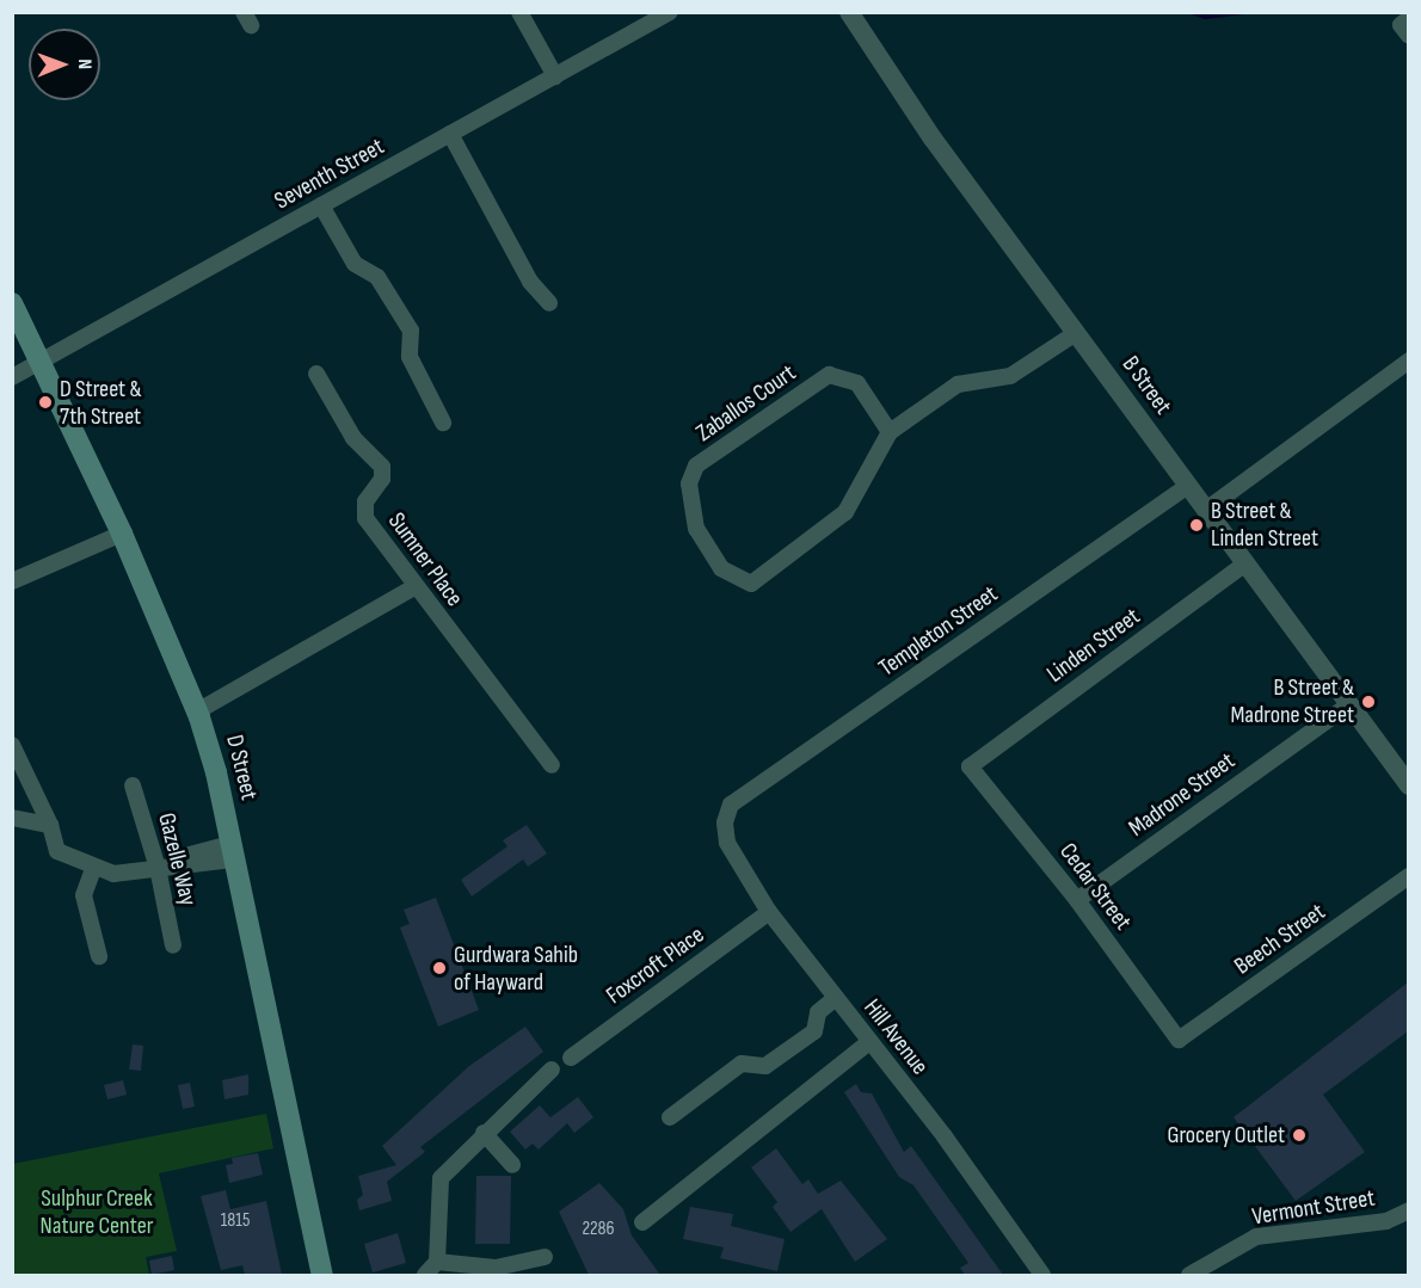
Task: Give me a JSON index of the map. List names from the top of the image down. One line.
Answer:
{"streets":{"main road":["D Street"],"street":["Seventh Street","B Street","Zaballos Court","Sumner Place","Templeton Street","Linden Street","Madrone Street","Gazelle Way","Cedar Street","Beech Street","Foxcroft Place","Hill Avenue","Vermont Street"]},"crossings":[["Seventh Street","D Street"],["B Street","Zaballos Court"],["B Street","Templeton Street"],["B Street","Linden Street"],["B Street","Madrone Street"],["Templeton Street","Hill Avenue"],["Linden Street","Cedar Street"],["Madrone Street","Cedar Street"],["Cedar Street","Beech Street"],["Foxcroft Place","Hill Avenue"]],"parks":["Sulphur Creek Nature Center"],"places":["D Street & 7th Street","B Street & Linden Street","B Street & Madrone Street","Gurdwara Sahib of Hayward","Grocery Outlet"],"house_numbers":["1815","2286"],"north":"right"}
